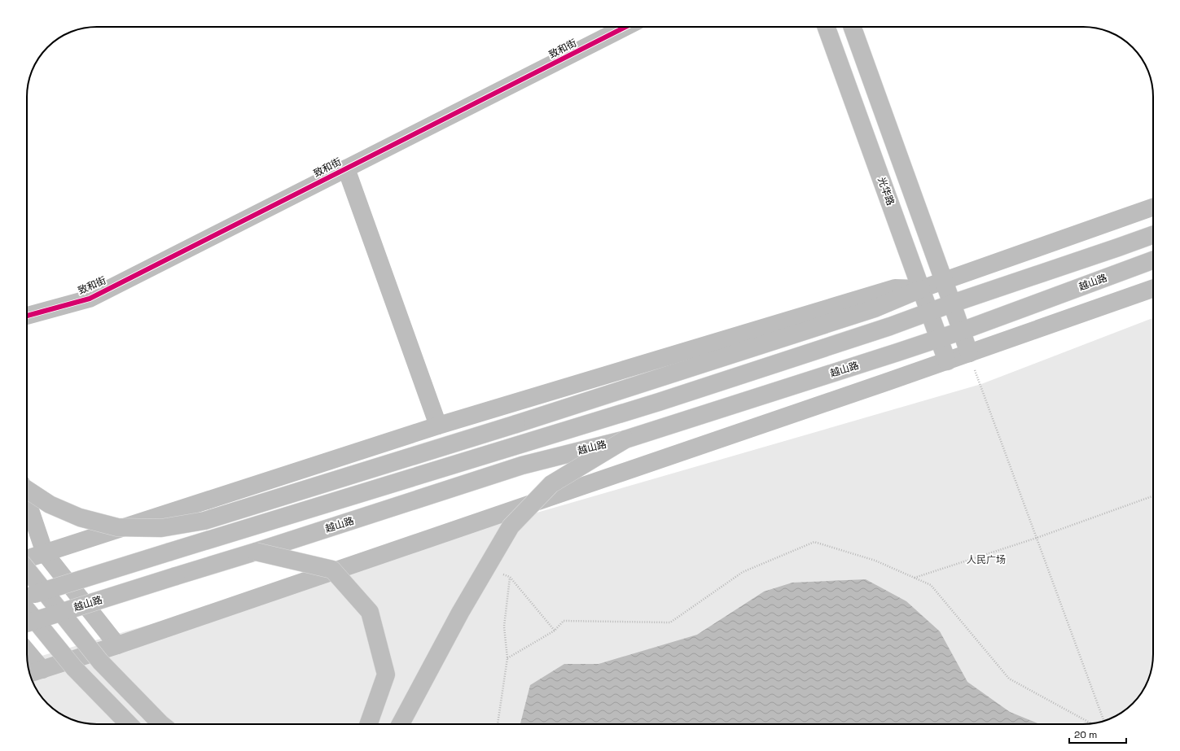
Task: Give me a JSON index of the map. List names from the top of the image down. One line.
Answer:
{"streets":{"main road":["致和街","光华路","越山路"]},"crossings":[["光华路","越山路"]],"parks":["人民广场"],"scale_bar":"20 m"}
